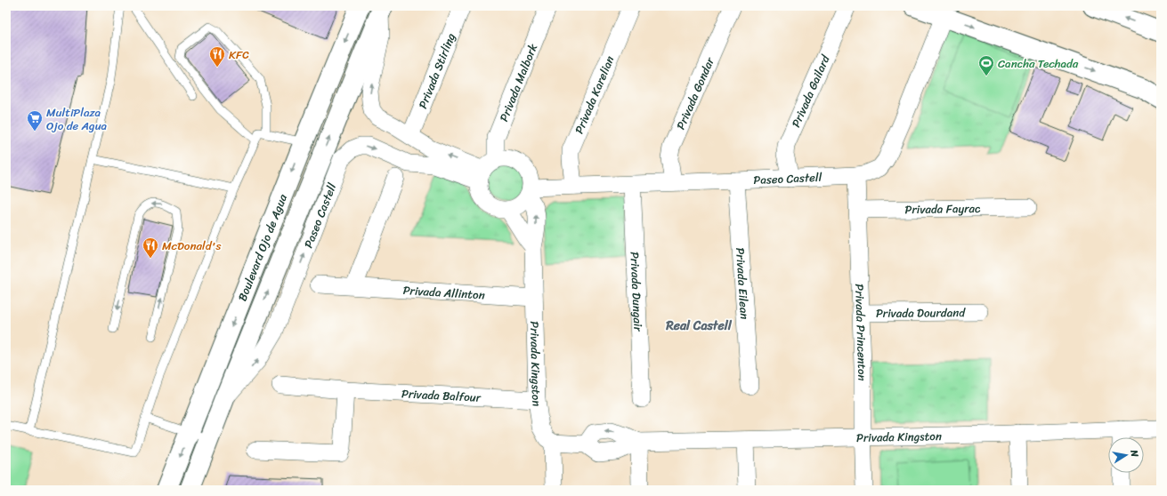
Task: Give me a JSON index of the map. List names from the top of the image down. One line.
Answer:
{"streets":{"main road":["Boulevard Ojo de Agua"],"street":["Privada Stirling","Privada Malbork","Privada Gailard","Privada Gondar","Privada Karelian","Paseo Castell","Privada Fayrac","Privada Eilean","Privada Allinton","Privada Dungair","Privada Dourdand","Privada Princenton","Privada Kingston","Privada Balfour"]},"crossings":[["Privada Malbork","Paseo Castell"],["Privada Malbork","Privada Kingston"],["Privada Gailard","Paseo Castell"],["Privada Gondar","Paseo Castell"],["Privada Karelian","Paseo Castell"],["Paseo Castell","Boulevard Ojo de Agua"],["Paseo Castell","Privada Eilean"],["Paseo Castell","Privada Dungair"],["Paseo Castell","Privada Princenton"],["Paseo Castell","Privada Kingston"],["Privada Fayrac","Privada Princenton"],["Privada Allinton","Privada Kingston"],["Privada Dourdand","Privada Princenton"],["Privada Princenton","Privada Kingston"],["Privada Kingston","Privada Balfour"]],"one_way":["Paseo Castell"],"districts":["Real Castell"],"places":{"restaurant":["KFC","McDonald's"],"sports":["Cancha Techada"],"supermarket":["MultiPlaza Ojo de Agua"]},"north":"right"}
